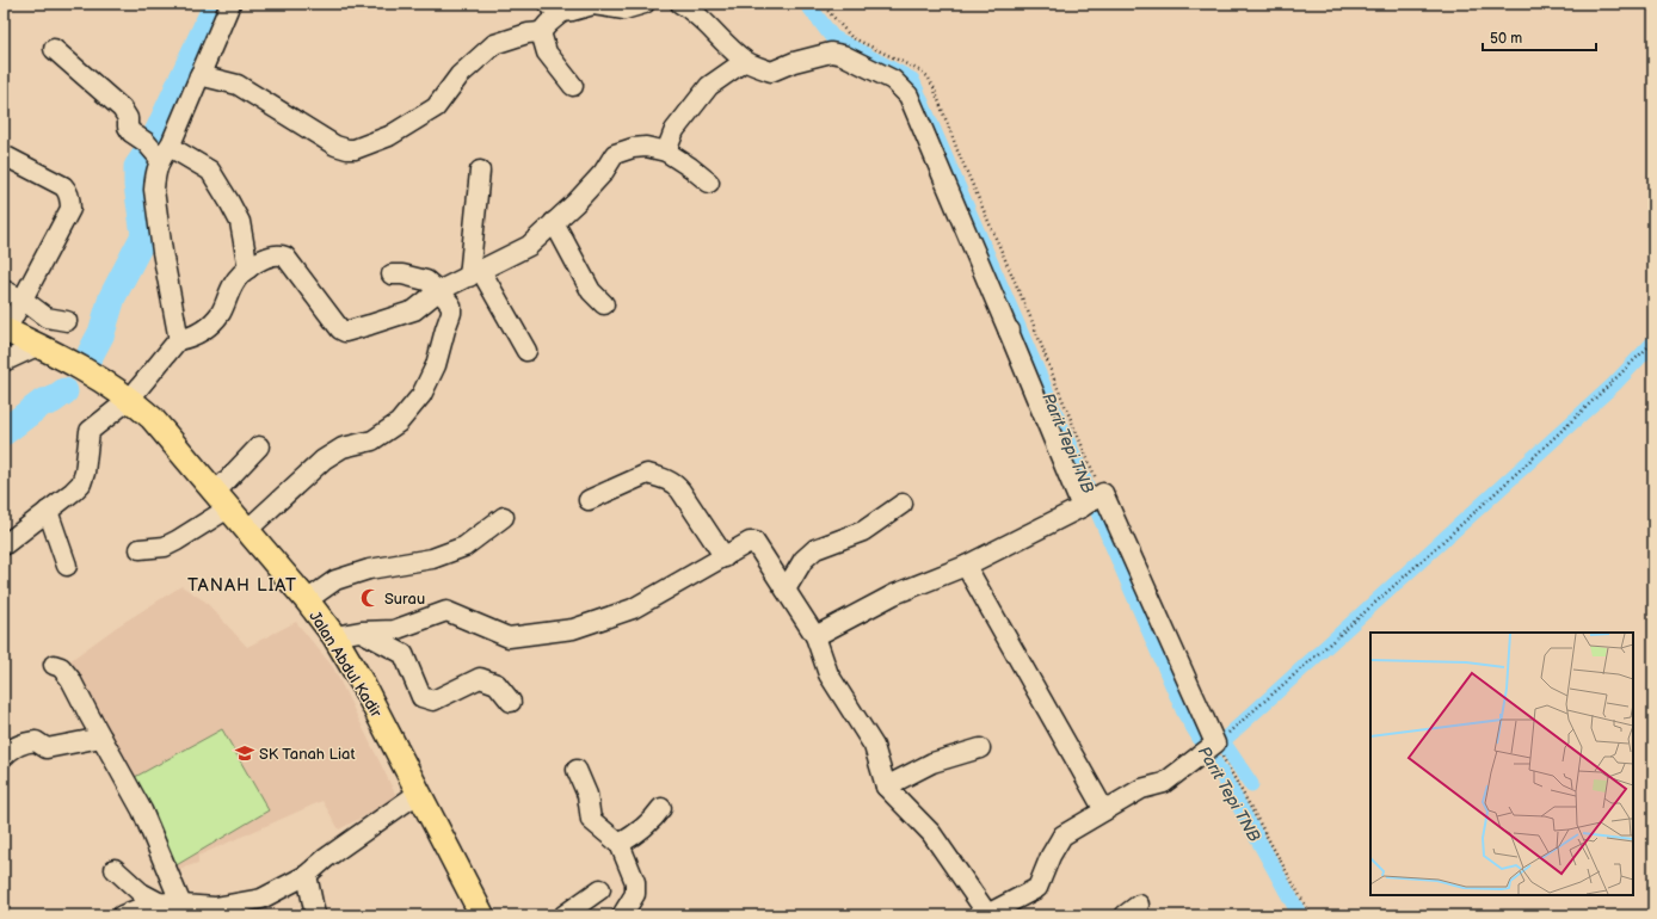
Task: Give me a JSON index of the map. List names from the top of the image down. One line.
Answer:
{"streets":{"main road":["Jalan Abdul Kadir"]},"districts":["TANAH LIAT"],"water":["Parit Tepi TNB"],"places":{"mosque":["Surau"],"school or university":["SK Tanah Liat"]},"scale_bar":"50 m"}
